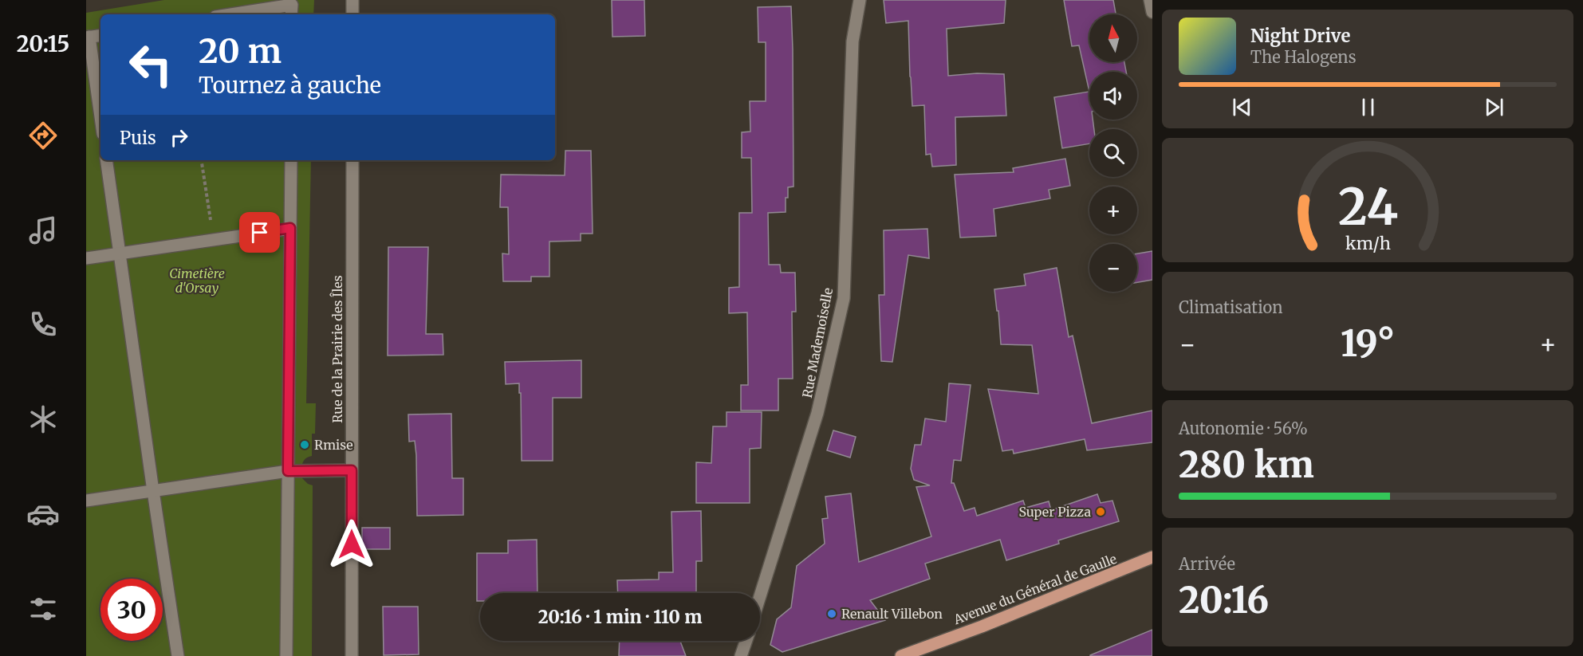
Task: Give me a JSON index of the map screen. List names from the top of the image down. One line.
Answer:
{"streets":{"main road":["Avenue du Général de Gaulle"],"street":["Rue Mademoiselle","Rue de la Prairie des Îles"]},"parks":["Cimetière d'Orsay"],"places":["Rmise","Super Pizza","Renault Villebon"],"north":"top","page":{"tabs":"20:15","map_buttons":["+","−"],"turn":["20 m","Tournez à gauche"],"song":["Night Drive","The Halogens"],"then":"Puis","tile":["Climatisation",["Autonomie · 56%","280 km"],["Arrivée","20:16"]],"heat":["−","19°","+"],"limit":"30","trip":"20:16 · 1 min · 110 m","gauge":["24","km/h"]}}
